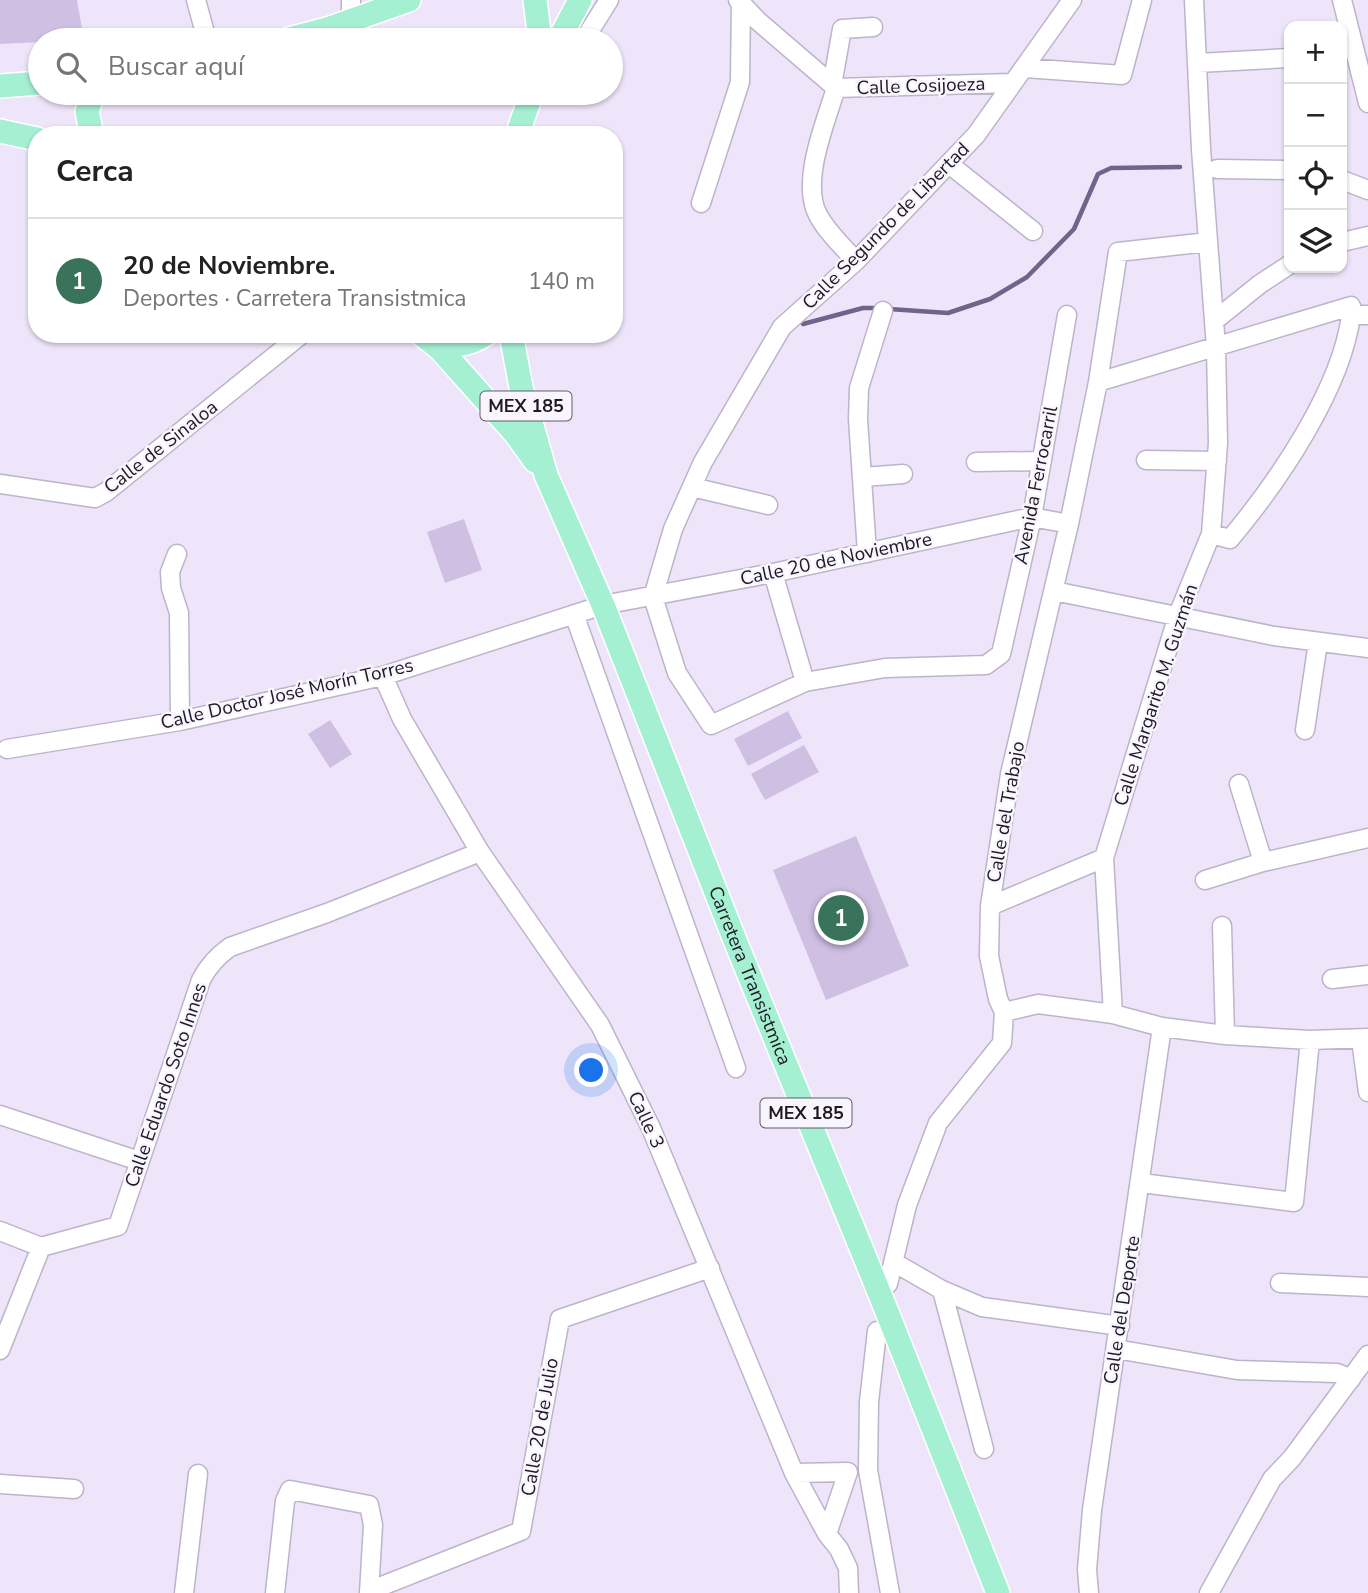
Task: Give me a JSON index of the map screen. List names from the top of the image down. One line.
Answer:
{"streets":{"main road":["MEX 185","Carretera Transistmica"],"street":["Calle Cosijoeza","Calle Segundo de Libertad","Calle de Sinaloa","Avenida Ferrocarril","Calle 20 de Noviembre","Calle Doctor José Morín Torres","Calle Margarito M. Guzmán","Calle del Trabajo","Calle Eduardo Soto Innes","Calle 3","Calle del Deporte","Calle 20 de Julio"]},"crossings":[["Calle Cosijoeza","Calle Segundo de Libertad"],["Calle Segundo de Libertad","Calle 20 de Noviembre"],["Avenida Ferrocarril","Calle 20 de Noviembre"],["Calle 20 de Noviembre","Calle Doctor José Morín Torres"],["Calle 20 de Noviembre","Calle del Trabajo"],["Calle 20 de Noviembre","Carretera Transistmica"],["Calle Doctor José Morín Torres","Carretera Transistmica"],["Calle Doctor José Morín Torres","Calle 3"],["Calle Margarito M. Guzmán","Calle del Trabajo"],["Calle Eduardo Soto Innes","Calle 3"],["Calle 3","Calle 20 de Julio"]],"page":{"map_buttons":["+","−"],"search":"Buscar aquí","heading":"Cerca","list":[{"mark":"1","name":"20 de Noviembre.","note":"Deportes · Carretera Transistmica","value":"140 m"}],"pins":"1"}}
